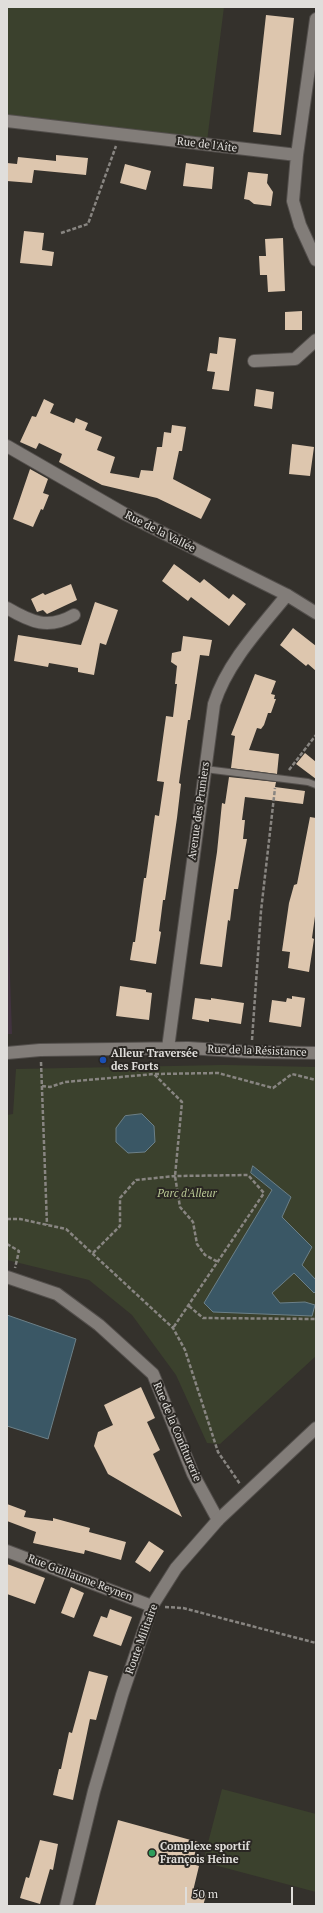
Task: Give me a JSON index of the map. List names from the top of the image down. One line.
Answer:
{"streets":{"street":["Rue de l'Aîte","Rue de la Vallée","Avenue des Pruniers","Rue de la Résistance","Rue de la Confiturerie","Rue Guillaume Reynen","Route Militaire"]},"crossings":[["Rue de la Vallée","Avenue des Pruniers"],["Avenue des Pruniers","Rue de la Résistance"],["Rue de la Confiturerie","Route Militaire"],["Rue Guillaume Reynen","Route Militaire"]],"parks":["Parc d'Alleur"],"places":["Alleur Traversée des Forts","Complexe sportif François Heine"],"scale_bar":"50 m"}
